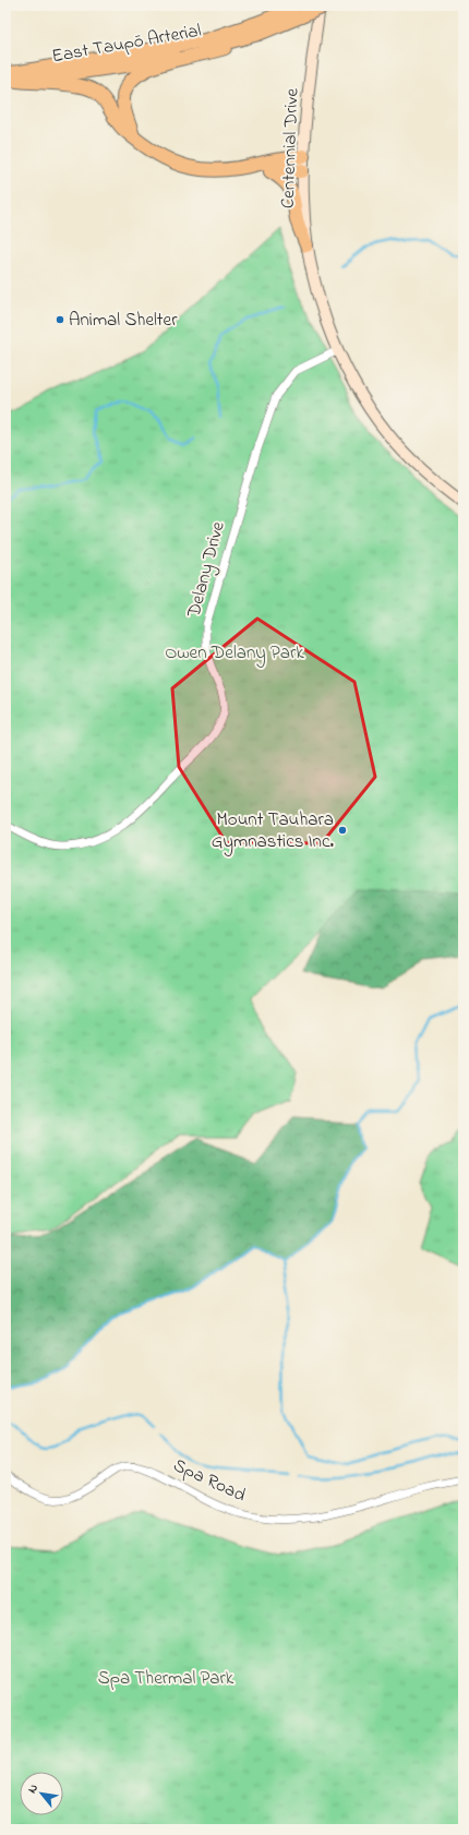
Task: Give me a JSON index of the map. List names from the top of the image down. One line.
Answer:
{"streets":{"highway":["East Taupō Arterial"],"main road":["Centennial Drive"],"street":["Delany Drive","Spa Road"]},"crossings":[["Centennial Drive","Delany Drive"]],"parks":["Owen Delany Park","Spa Thermal Park"],"places":["Animal Shelter","Mount Tauhara Gymnastics Inc."],"north":"top left"}
